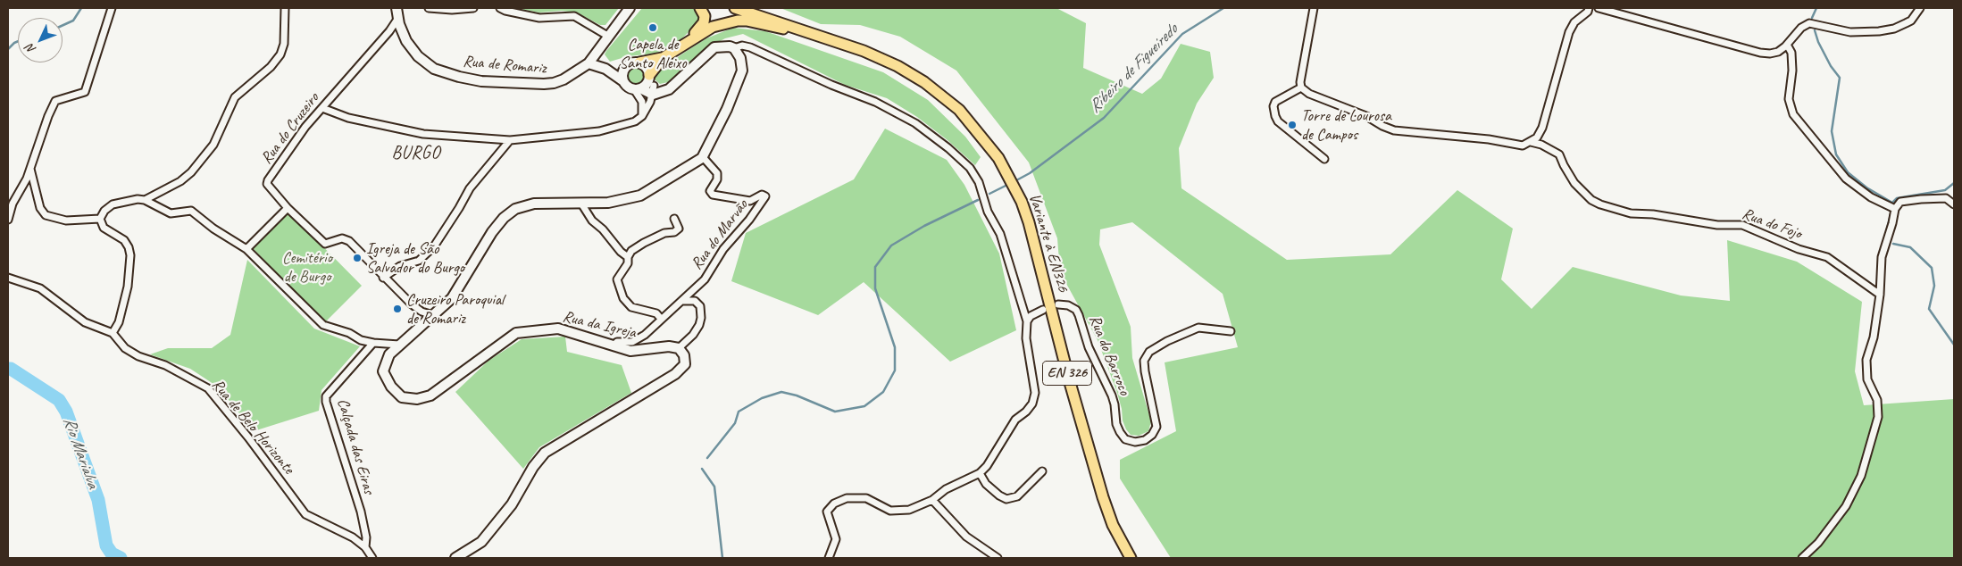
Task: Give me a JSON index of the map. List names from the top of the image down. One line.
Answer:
{"streets":{"main road":["Variante à EN326","EN 326"],"street":["Rua de Romariz","Rua do Cruzeiro","Rua do Fojo","Rua do Marvão","Rua da Igreja","Rua do Barroco","Rua de Belo Horizonte","Calçada das Eiras"]},"crossings":[["Rua de Romariz","Rua do Cruzeiro"],["Rua do Marvão","Rua da Igreja"],["Rua de Belo Horizonte","Calçada das Eiras"]],"districts":["BURGO"],"water":["Ribeiro de Figueiredo","Rio Marialva"],"parks":["Cemitério de Burgo"],"places":["Capela de Santo Aleixo","Torre de Lourosa de Campos","Igreja de São Salvador do Burgo","Cruzeiro Paroquial de Romariz"],"north":"bottom left"}
